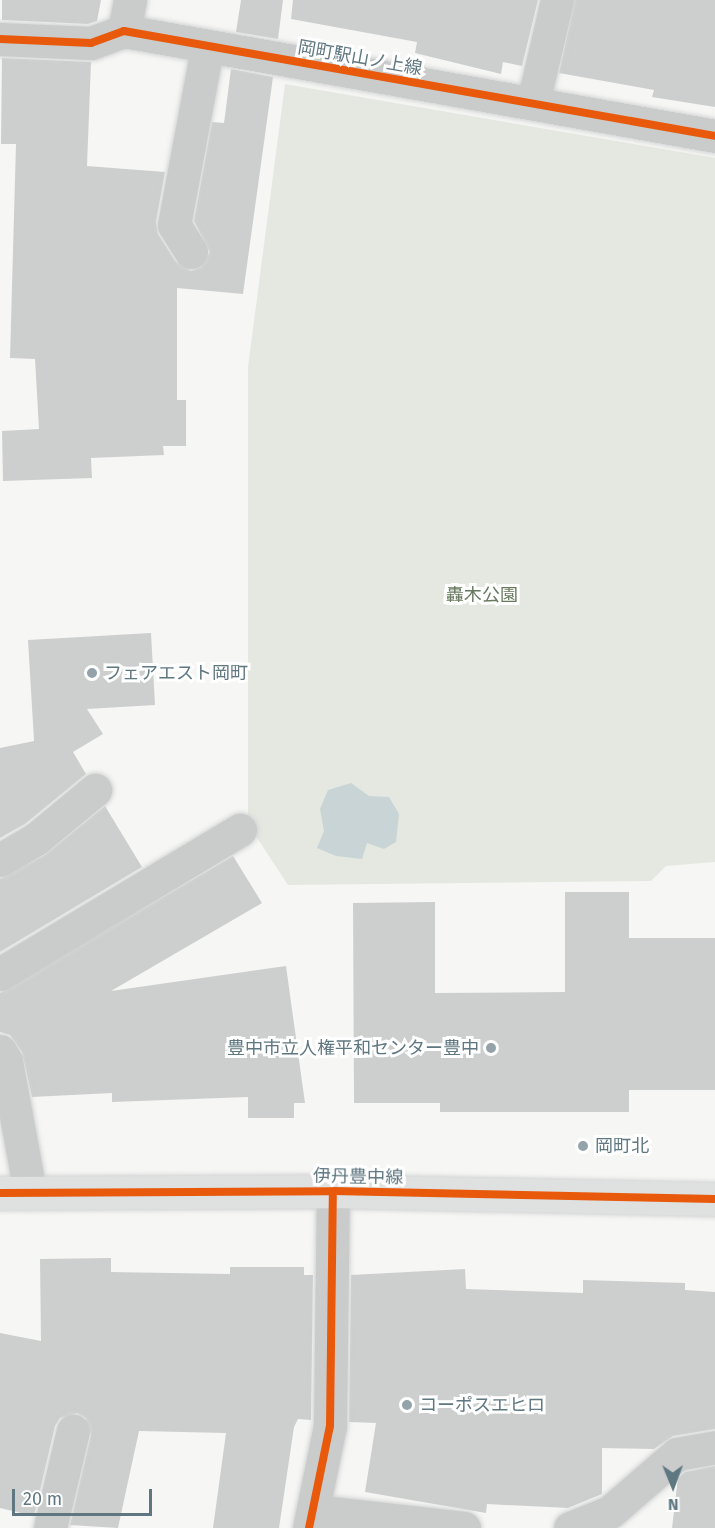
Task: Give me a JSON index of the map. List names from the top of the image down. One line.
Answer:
{"streets":{"main road":["伊丹豊中線"],"street":["岡町駅山ノ上線"]},"parks":["轟木公園"],"places":["フェアエスト岡町","豊中市立人権平和センター豊中","岡町北","コーポスエヒロ"],"scale_bar":"20 m","north":"bottom"}
